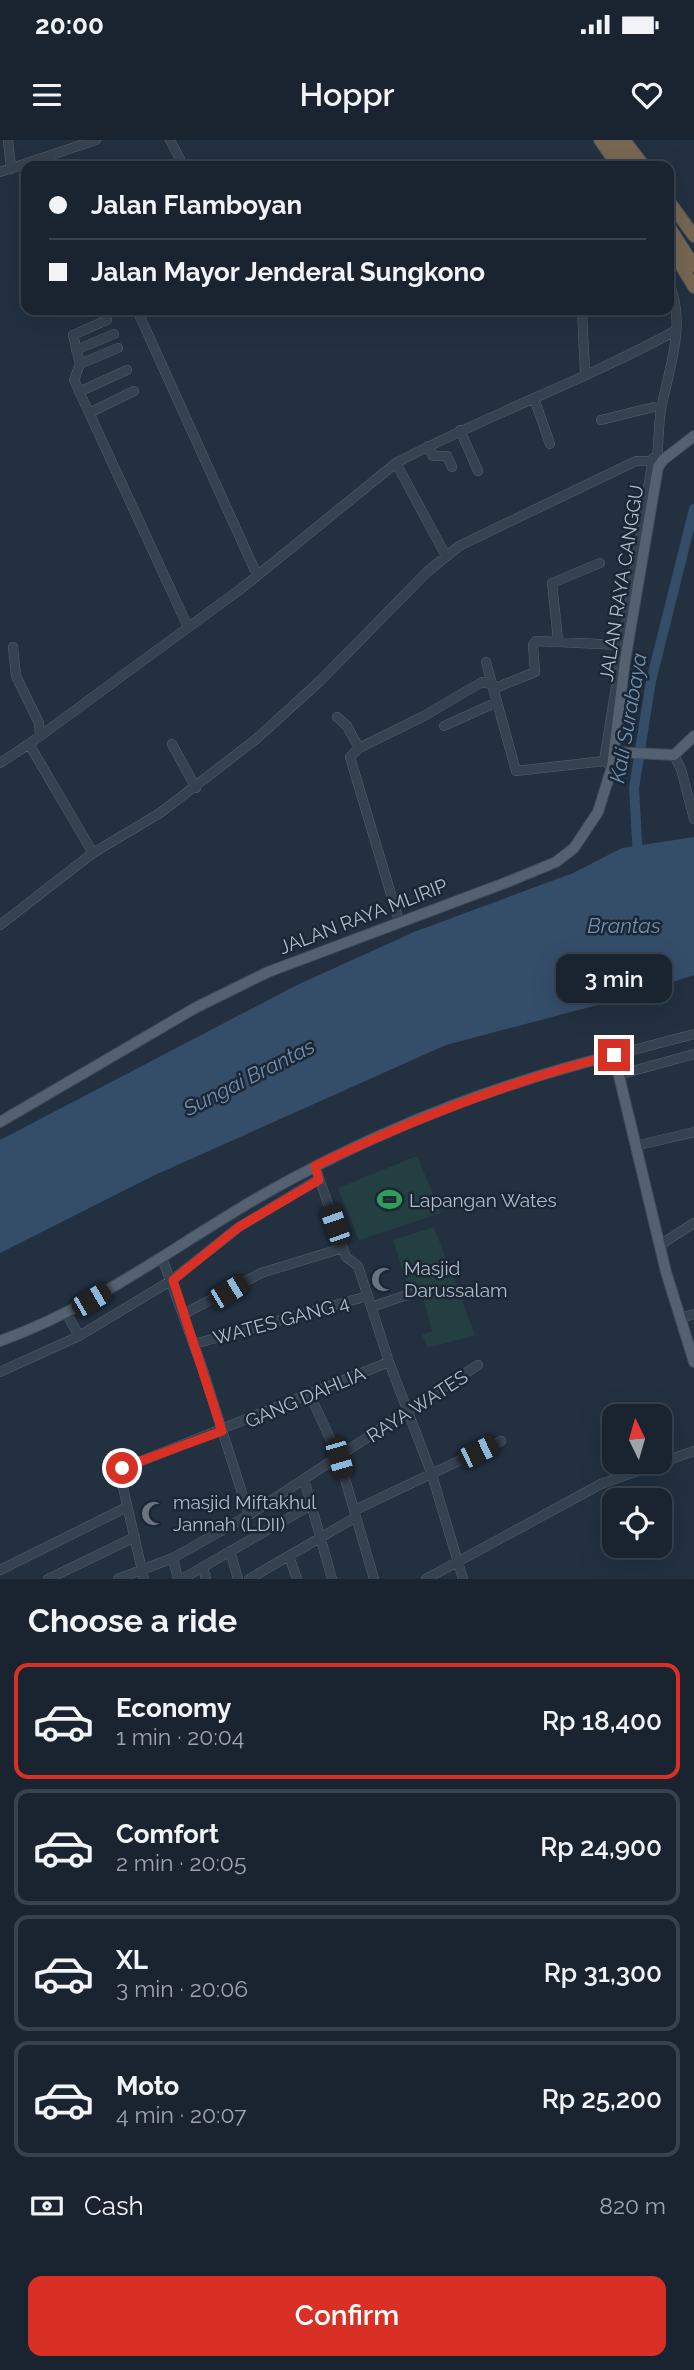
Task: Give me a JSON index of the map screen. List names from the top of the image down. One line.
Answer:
{"streets":{"main road":["JALAN RAYA CANGGU","JALAN RAYA MLIRIP"],"street":["WATES GANG 4","GANG DAHLIA","RAYA WATES"]},"crossings":[["JALAN RAYA CANGGU","JALAN RAYA MLIRIP"]],"water":["Kali Surabaya","Brantas","Sungai Brantas"],"places":{"sports":["Lapangan Wates"],"mosque":["Masjid Darussalam","masjid Miftakhul Jannah (LDII)"]},"north":"top","page":{"status":"20:00","header":"Hoppr","banner":["Jalan Flamboyan","Jalan Mayor Jenderal Sungkono"],"bubble":"3 min","heading":"Choose a ride","list":[{"name":"Economy","note":"1 min · 20:04","value":"Rp 18,400"},{"name":"Comfort","note":"2 min · 20:05","value":"Rp 24,900"},{"name":"XL","note":"3 min · 20:06","value":"Rp 31,300"},{"name":"Moto","note":"4 min · 20:07","value":"Rp 25,200"}],"pay":["Cash","820 m"],"buttons":"Confirm"}}
